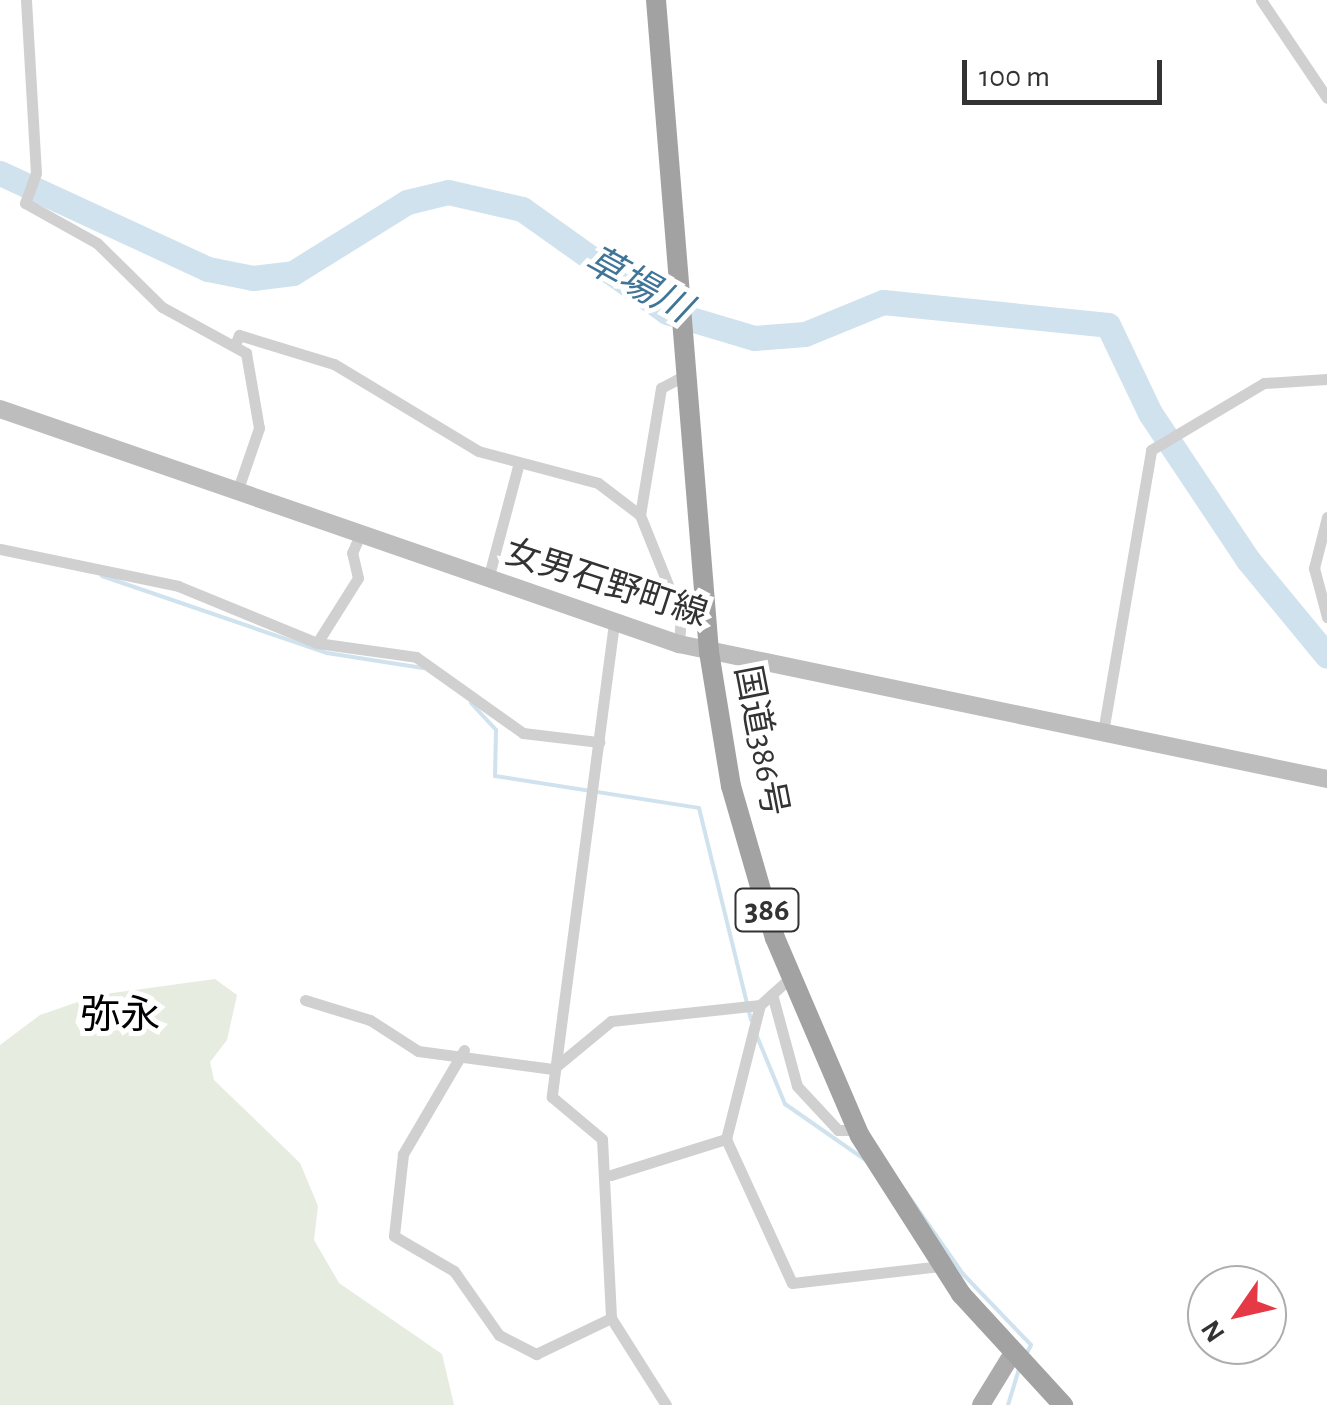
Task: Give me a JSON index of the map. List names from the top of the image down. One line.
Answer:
{"streets":{"highway":["国道386号","386"],"main road":["女男石野町線"]},"crossings":[["女男石野町線","国道386号"]],"districts":["弥永"],"water":["草場川"],"scale_bar":"100 m","north":"bottom left"}
